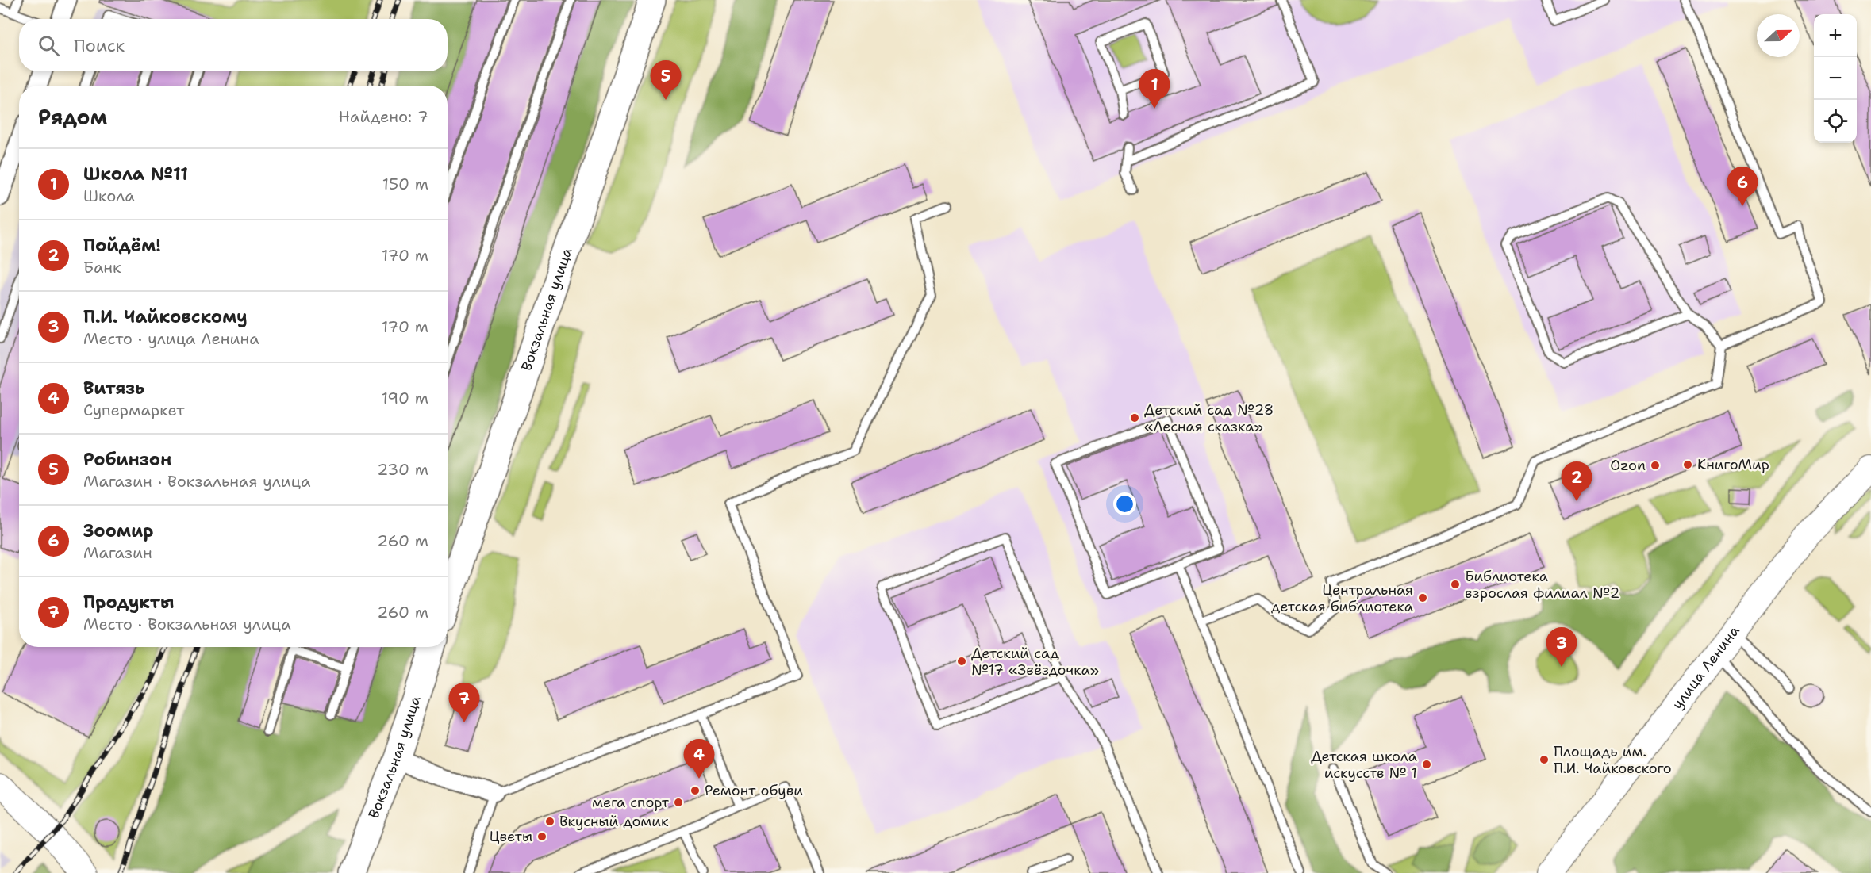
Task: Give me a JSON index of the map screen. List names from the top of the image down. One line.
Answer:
{"streets":{"main road":["Вокзальная улица"],"street":["улица Ленина"]},"places":["Детский сад №28 «Лесная сказка»","КнигоМир","Ozon","Библиотека взрослая филиал №2","Центральная детская библиотека","Детский сад №17 «Звёздочка»","Площадь им. П.И. Чайковского","Детская школа искусств № 1","Ремонт обуви","мега спорт","Вкусный домик","Цветы"],"north":"right","page":{"map_buttons":["+","−"],"search":"Поиск","pins":["5","1","6","2","3","7","4"],"heading":["Рядом","Найдено: 7"],"list":[{"mark":"1","name":"Школа №11","note":"Школа","value":"150 m"},{"mark":"2","name":"Пойдём!","note":"Банк","value":"170 m"},{"mark":"3","name":"П.И. Чайковскому","note":"Место · улица Ленина","value":"170 m"},{"mark":"4","name":"Витязь","note":"Супермаркет","value":"190 m"},{"mark":"5","name":"Робинзон","note":"Магазин · Вокзальная улица","value":"230 m"},{"mark":"6","name":"Зоомир","note":"Магазин","value":"260 m"},{"mark":"7","name":"Продукты","note":"Место · Вокзальная улица","value":"260 m"}]}}
